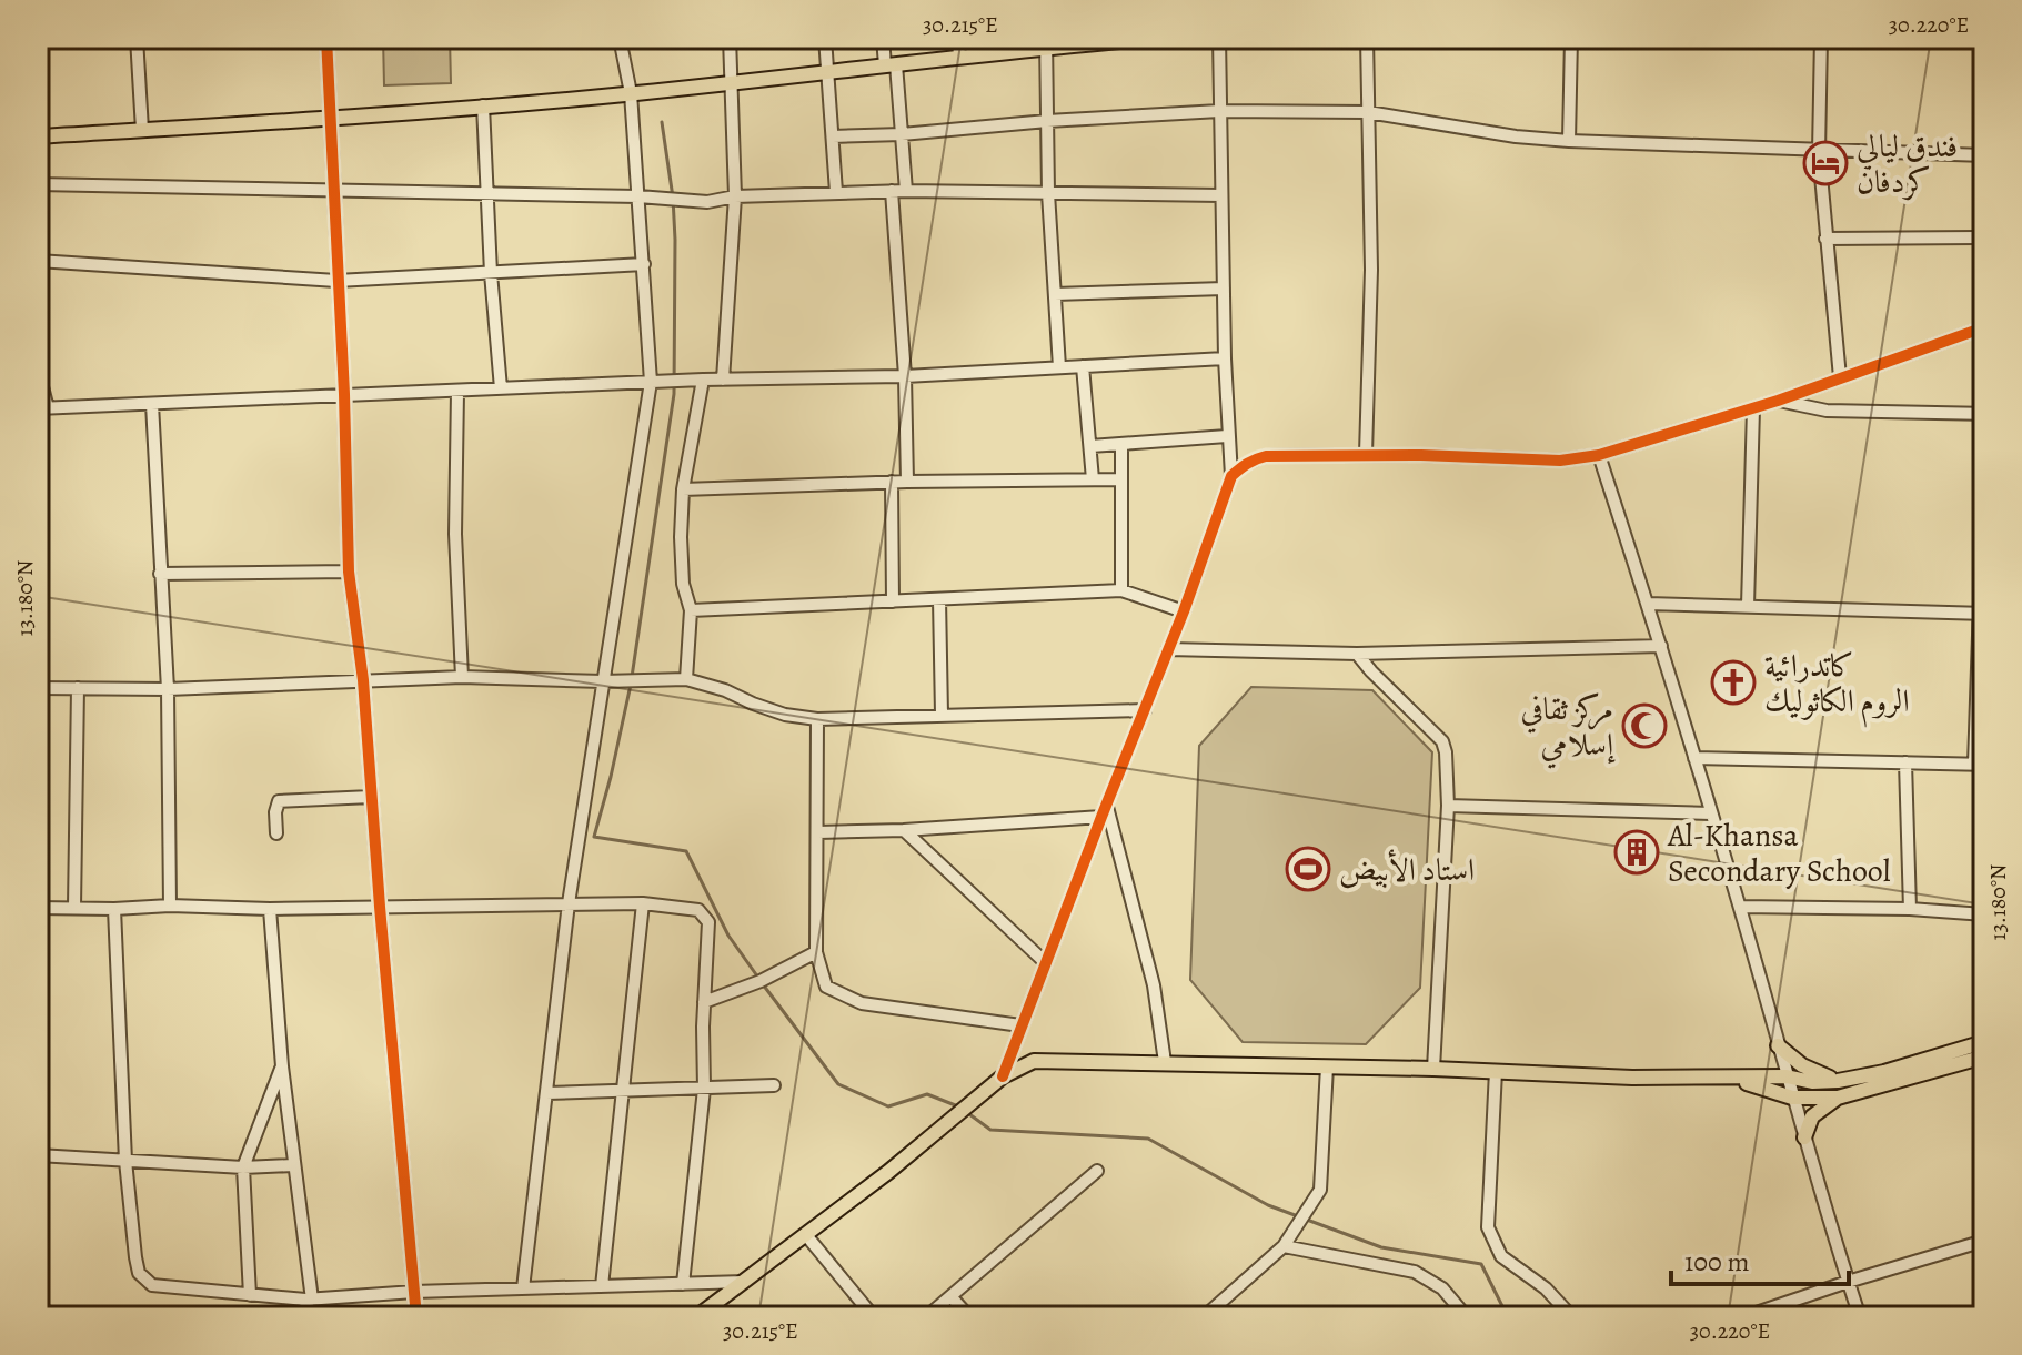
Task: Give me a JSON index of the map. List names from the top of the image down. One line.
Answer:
{"places":{"hotel":["فندق ليالي كردفان"],"church":["كاتدرائية الروم الكاثوليك"],"mosque":["مركز ثقافي إسلامي"],"building":["Al-Khansa Secondary School"],"sports":["استاد الأبيض"]},"scale_bar":"100 m","coordinates":["30.215°E","30.220°E","13.180°N"]}
